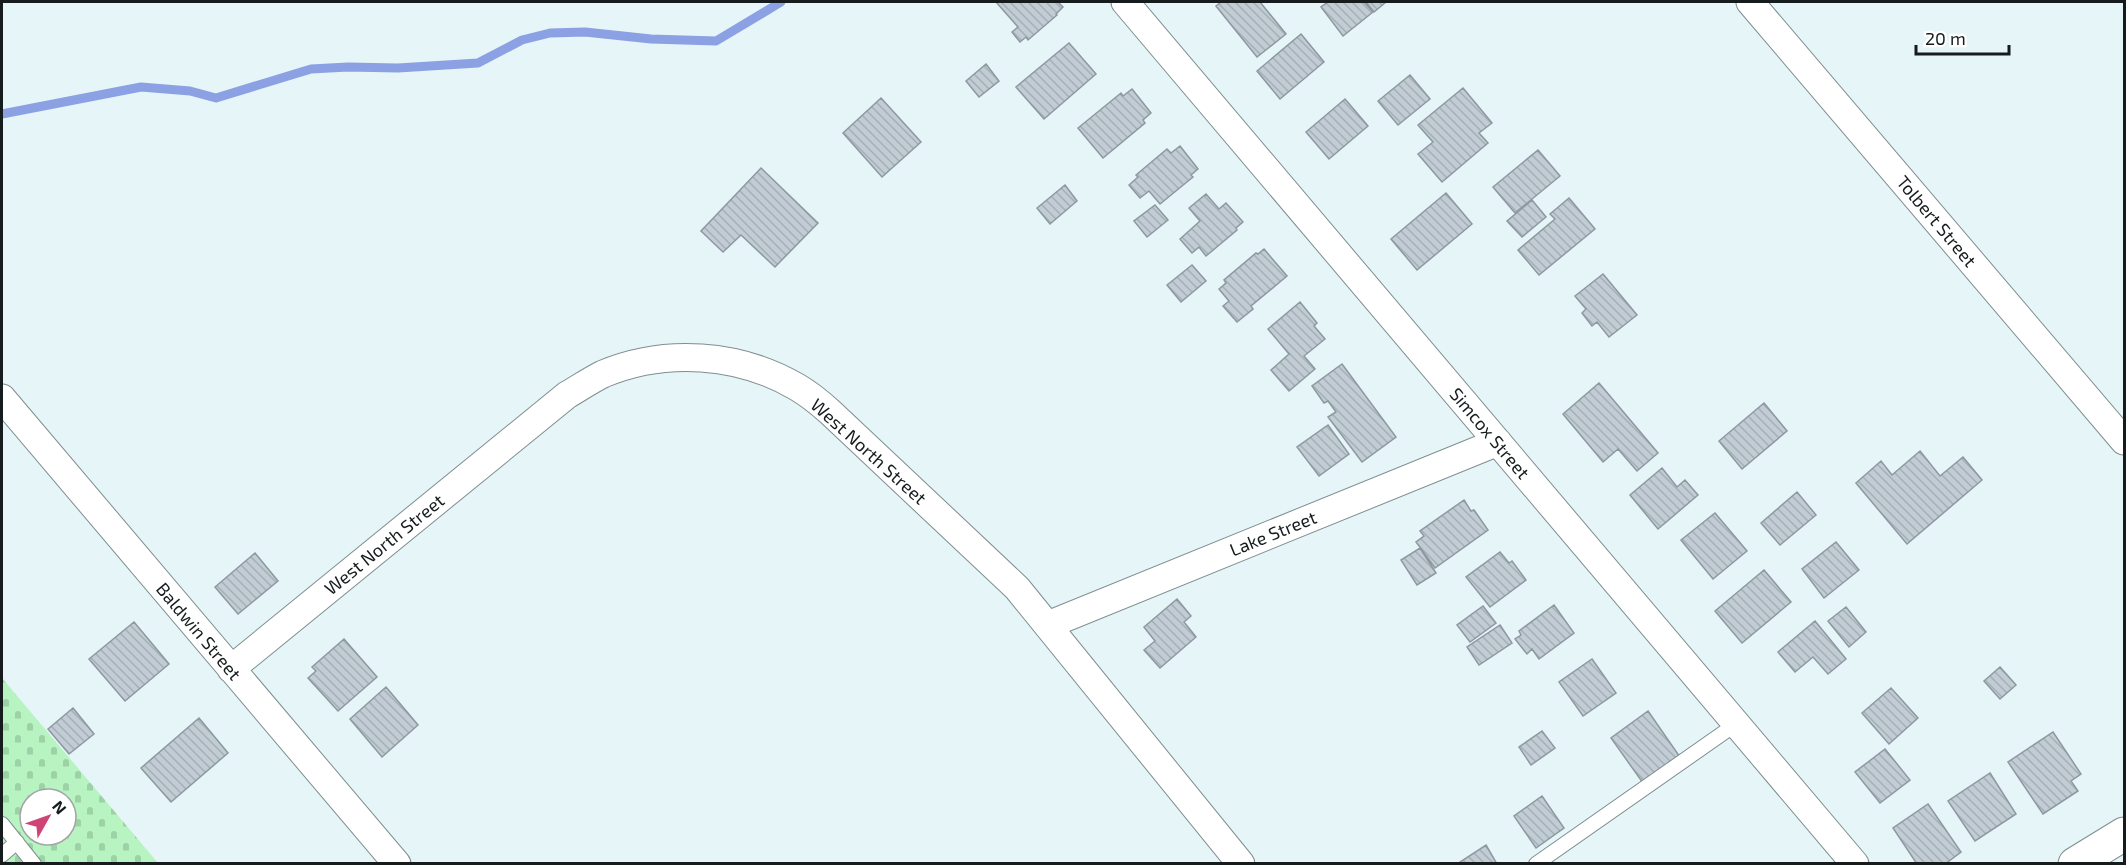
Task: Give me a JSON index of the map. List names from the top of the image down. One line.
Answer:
{"streets":{"street":["Tolbert Street","Simcox Street","West North Street","Lake Street","Baldwin Street"]},"crossings":[["Simcox Street","Lake Street"],["West North Street","Lake Street"],["West North Street","Baldwin Street"]],"scale_bar":"20 m","north":"top right"}
